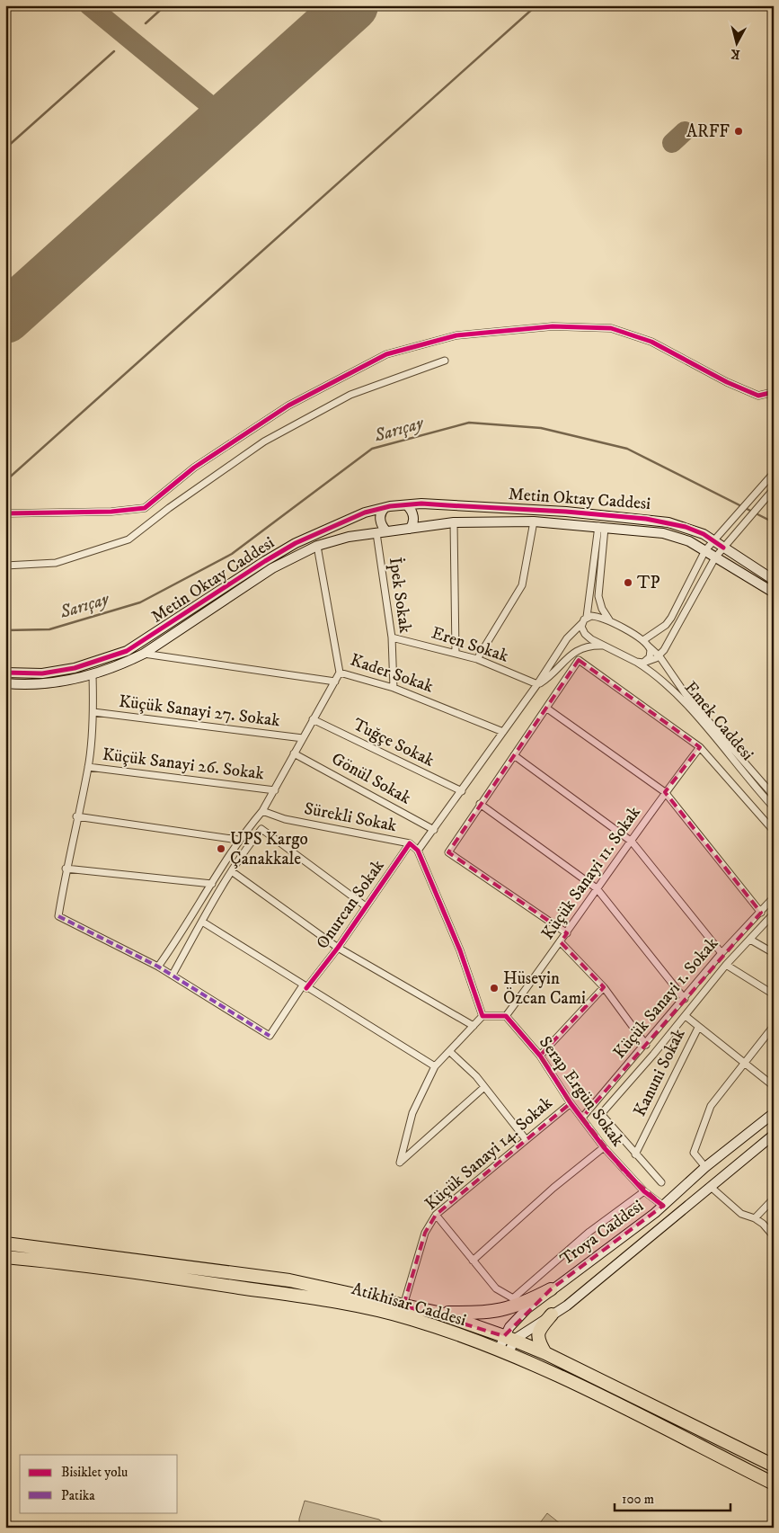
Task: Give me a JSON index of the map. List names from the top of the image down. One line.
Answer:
{"streets":{"highway":["Atikhisar Caddesi"],"street":["Metin Oktay Caddesi","İpek Sokak","Eren Sokak","Kader Sokak","Küçük Sanayi 27. Sokak","Emek Caddesi","Tuğçe Sokak","Küçük Sanayi 26. Sokak","Gönül Sokak","Sürekli Sokak","Küçük Sanayi 11. Sokak","Onurcan Sokak","Küçük Sanayi 1. Sokak","Kanuni Sokak","Serap Ergün Sokak","Küçük Sanayi 14. Sokak","Troya Caddesi"]},"crossings":[["Metin Oktay Caddesi","İpek Sokak"],["Metin Oktay Caddesi","Kader Sokak"],["İpek Sokak","Eren Sokak"],["İpek Sokak","Kader Sokak"],["Sürekli Sokak","Onurcan Sokak"],["Küçük Sanayi 11. Sokak","Serap Ergün Sokak"],["Küçük Sanayi 1. Sokak","Serap Ergün Sokak"],["Serap Ergün Sokak","Küçük Sanayi 14. Sokak"],["Serap Ergün Sokak","Troya Caddesi"],["Küçük Sanayi 14. Sokak","Atikhisar Caddesi"],["Troya Caddesi","Atikhisar Caddesi"]],"water":["Sarıçay"],"places":["ARFF","TP","UPS Kargo Çanakkale","Hüseyin Özcan Cami"],"legend":["Bisiklet yolu","Patika"],"scale_bar":"100 m","north":"bottom"}
